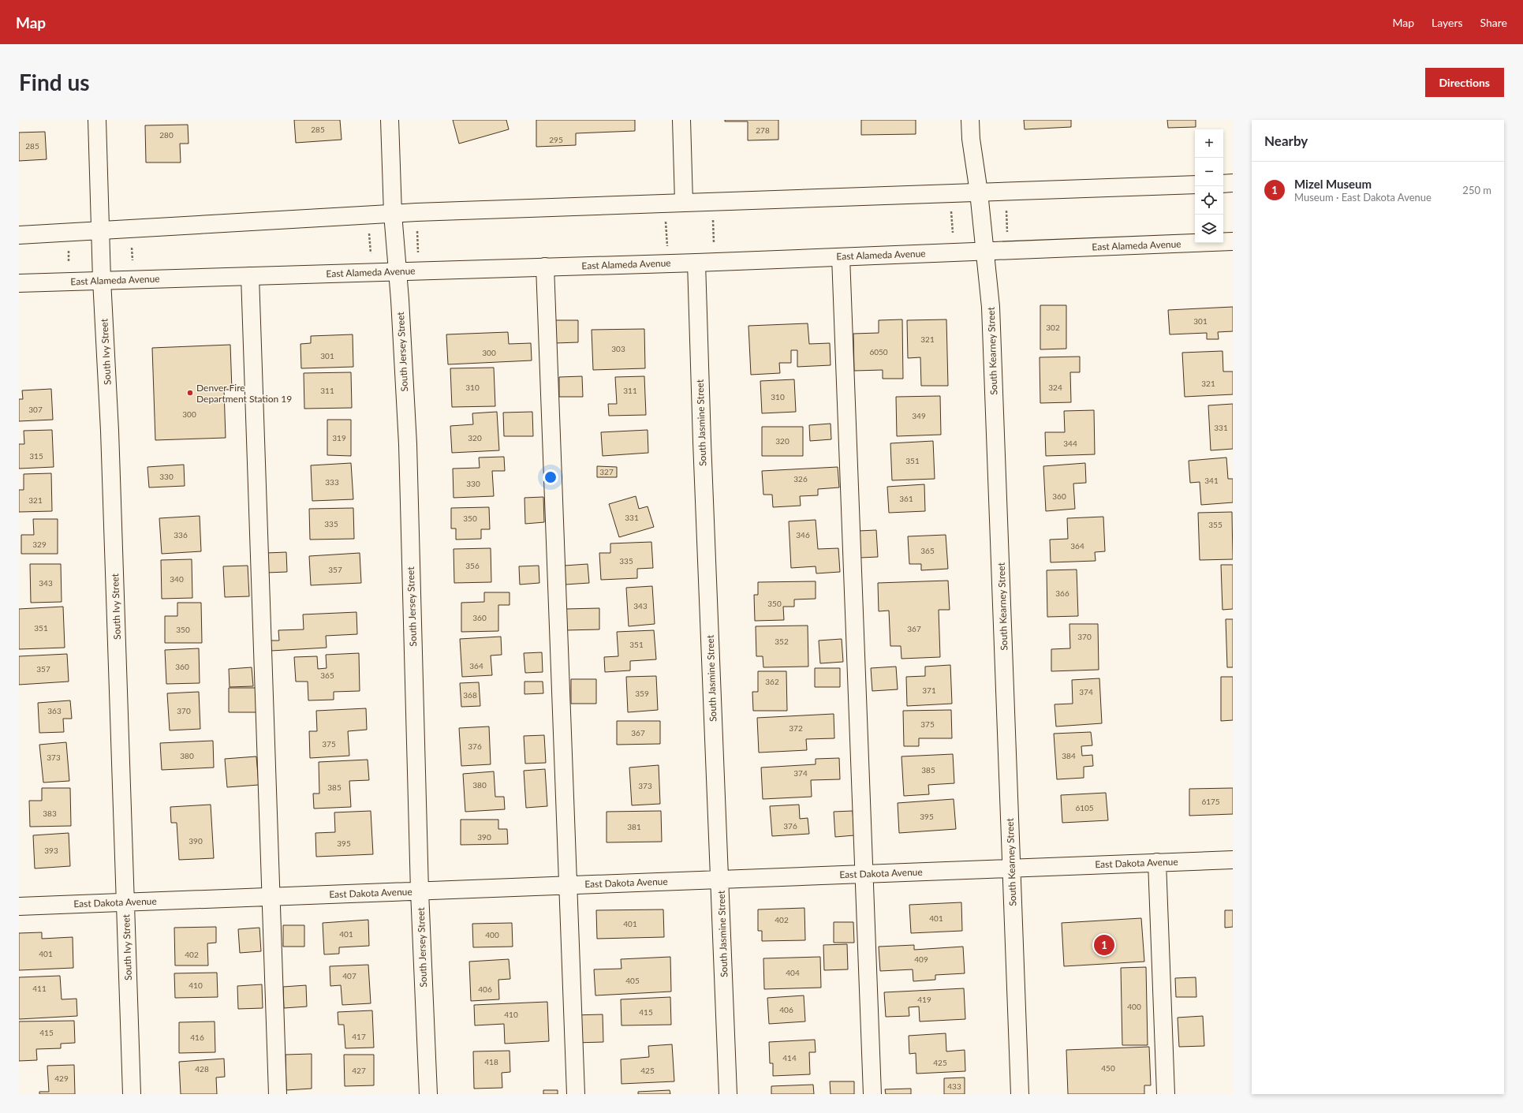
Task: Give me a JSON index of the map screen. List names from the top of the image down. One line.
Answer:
{"streets":{"street":["East Alameda Avenue","South Kearney Street","South Ivy Street","South Jersey Street","South Jasmine Street","East Dakota Avenue"]},"crossings":[["East Alameda Avenue","South Kearney Street"],["East Alameda Avenue","South Ivy Street"],["East Alameda Avenue","South Jersey Street"],["East Alameda Avenue","South Jasmine Street"],["South Kearney Street","East Dakota Avenue"],["South Ivy Street","East Dakota Avenue"],["South Jersey Street","East Dakota Avenue"],["South Jasmine Street","East Dakota Avenue"]],"places":["Denver Fire Department Station 19"],"house_numbers":["285","278","280","295","285","301","302","321","303","6050","300","301","321","310","324","311","311","310","307","300","349","331","319","320","320","344","315","351","327","330","326","341","333","330","360","361","321","331","350","335","355","336","346","329","364","365","335","356","357","340","343","366","350","343","360","351","367","350","370","352","351","364","360","357","365","362","371","374","359","368","363","370","375","372","367","375","376","380","384","373","385","374","380","373","385","6175","6105","383","395","376","381","390","390","395","393","401","402","401","401","400","401","402","409","404","407","405","410","411","406","419","400","406","415","410","415","417","416","414","418","425","450","428","427","425","429","433"],"page":{"header":"Map","nav":["Map","Layers","Share"],"buttons":"Directions","title":"Find us","heading":"Nearby","map_buttons":["+","−"],"list":[{"mark":"1","name":"Mizel Museum","note":"Museum · East Dakota Avenue","value":"250 m"}],"pins":"1"}}
